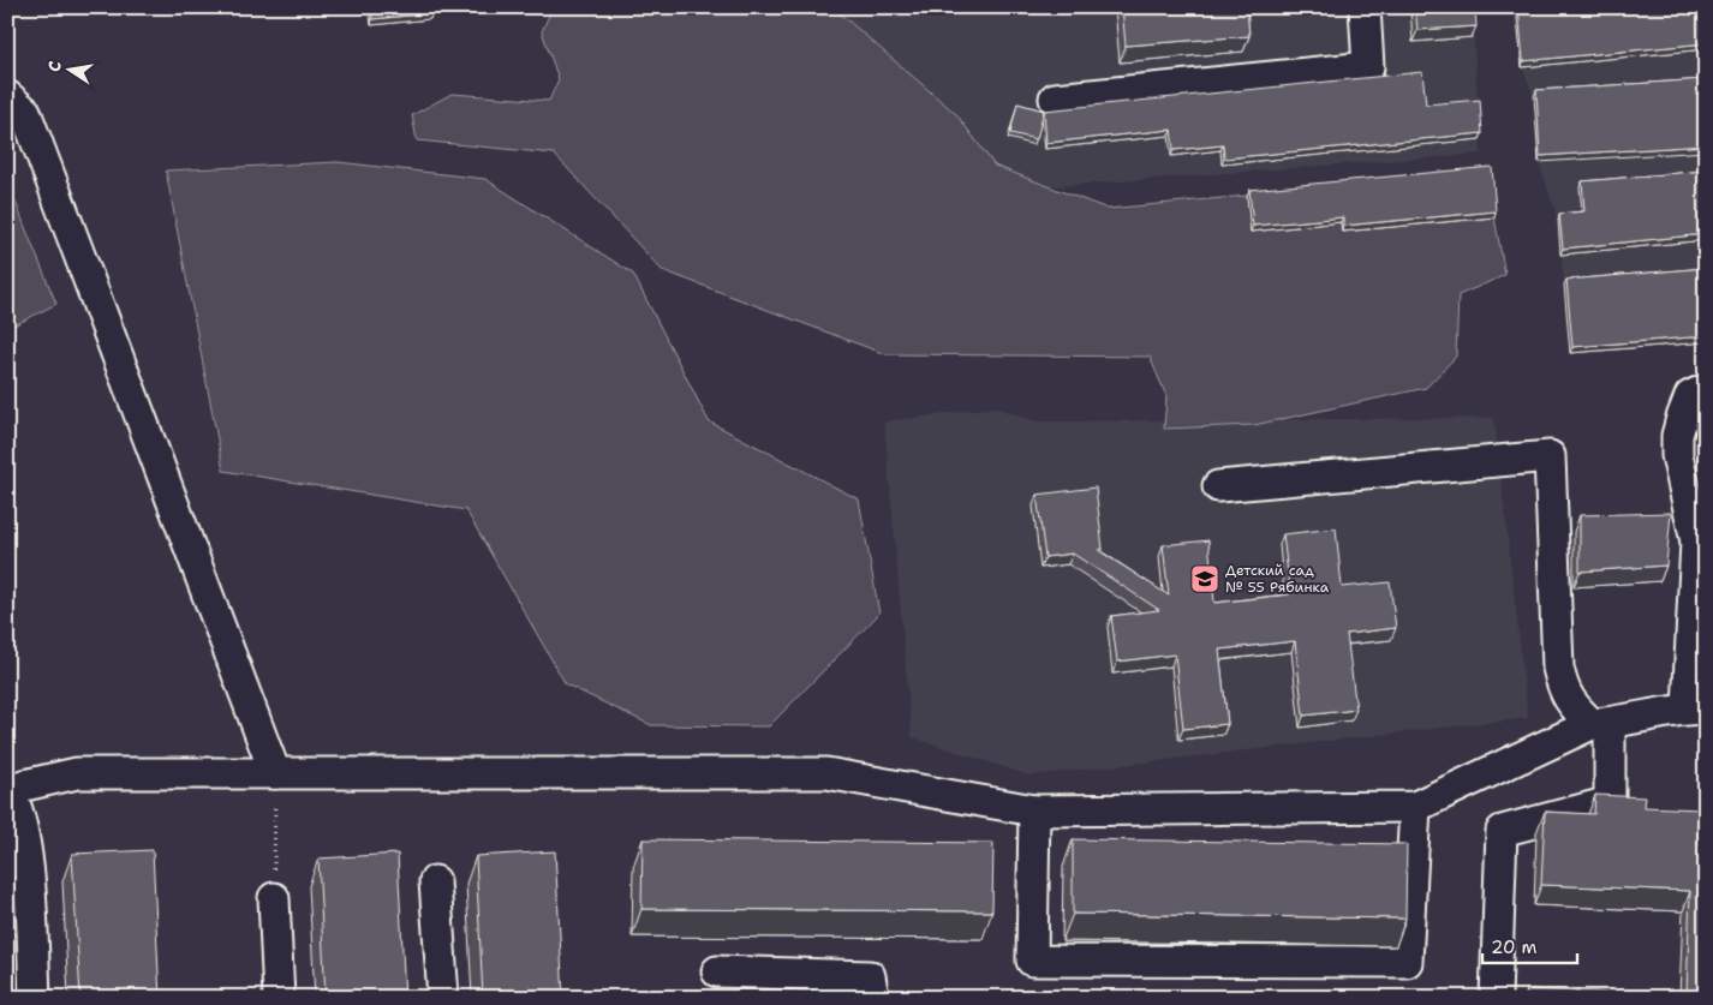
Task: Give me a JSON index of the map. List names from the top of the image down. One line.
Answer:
{"places":{"school or university":["Детский сад № 55 Рябинка"]},"scale_bar":"20 m","north":"left"}
